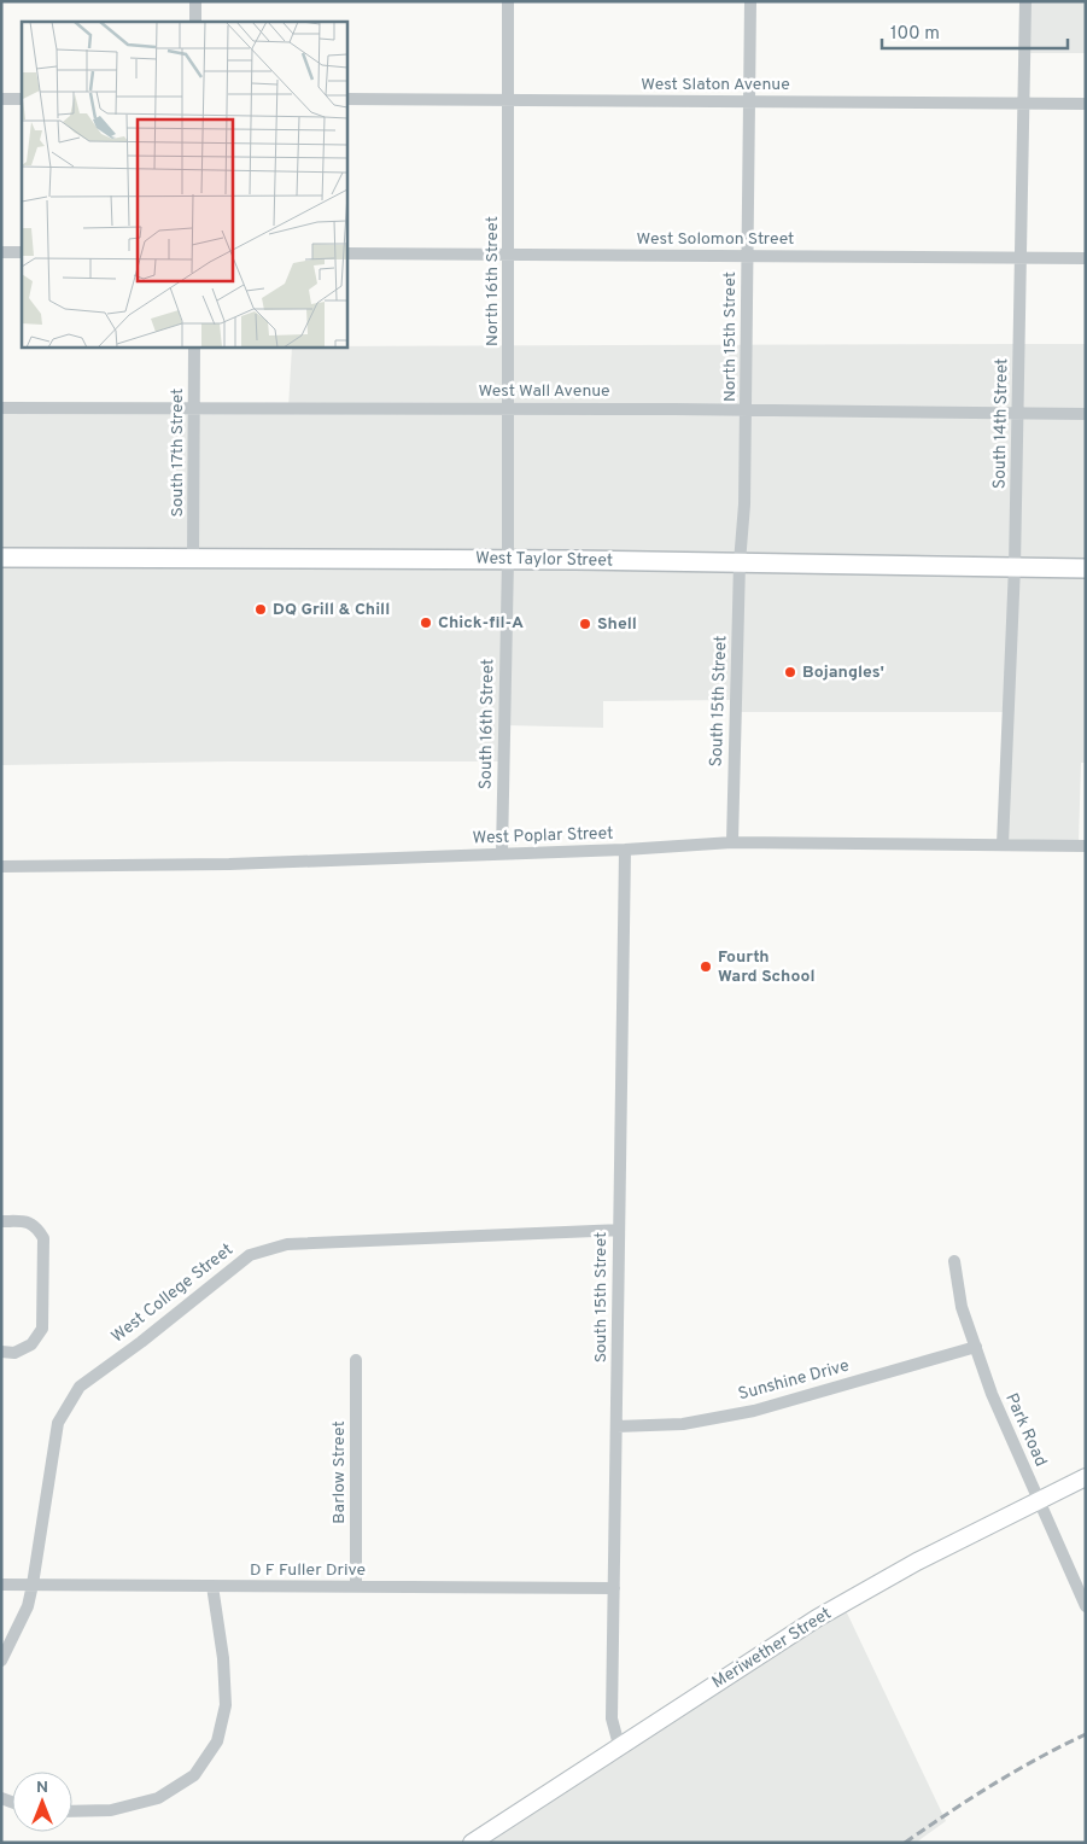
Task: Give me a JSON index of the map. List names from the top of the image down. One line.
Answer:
{"streets":{"main road":["West Taylor Street"],"street":["West Slaton Avenue","West Solomon Street","North 16th Street","North 15th Street","West Wall Avenue","South 14th Street","South 17th Street","South 15th Street","South 16th Street","West Poplar Street","West College Street","Sunshine Drive","Park Road","Barlow Street","D F Fuller Drive","Meriwether Street"]},"crossings":[["West Slaton Avenue","North 16th Street"],["West Slaton Avenue","North 15th Street"],["West Slaton Avenue","South 14th Street"],["West Solomon Street","North 16th Street"],["West Solomon Street","North 15th Street"],["West Solomon Street","South 14th Street"],["North 16th Street","West Wall Avenue"],["North 16th Street","West Taylor Street"],["North 16th Street","South 16th Street"],["North 15th Street","West Wall Avenue"],["North 15th Street","West Taylor Street"],["North 15th Street","South 15th Street"],["West Wall Avenue","South 14th Street"],["West Wall Avenue","South 17th Street"],["South 14th Street","West Taylor Street"],["South 14th Street","West Poplar Street"],["South 17th Street","West Taylor Street"],["West Taylor Street","South 15th Street"],["West Taylor Street","South 16th Street"],["South 15th Street","West Poplar Street"],["South 15th Street","West College Street"],["South 15th Street","Sunshine Drive"],["South 15th Street","D F Fuller Drive"],["South 15th Street","Meriwether Street"],["South 16th Street","West Poplar Street"],["West College Street","D F Fuller Drive"],["Sunshine Drive","Park Road"],["Park Road","Meriwether Street"],["Barlow Street","D F Fuller Drive"]],"places":["DQ Grill & Chill","Chick-fil-A","Shell","Bojangles'","Fourth Ward School"],"scale_bar":"100 m","north":"top"}
